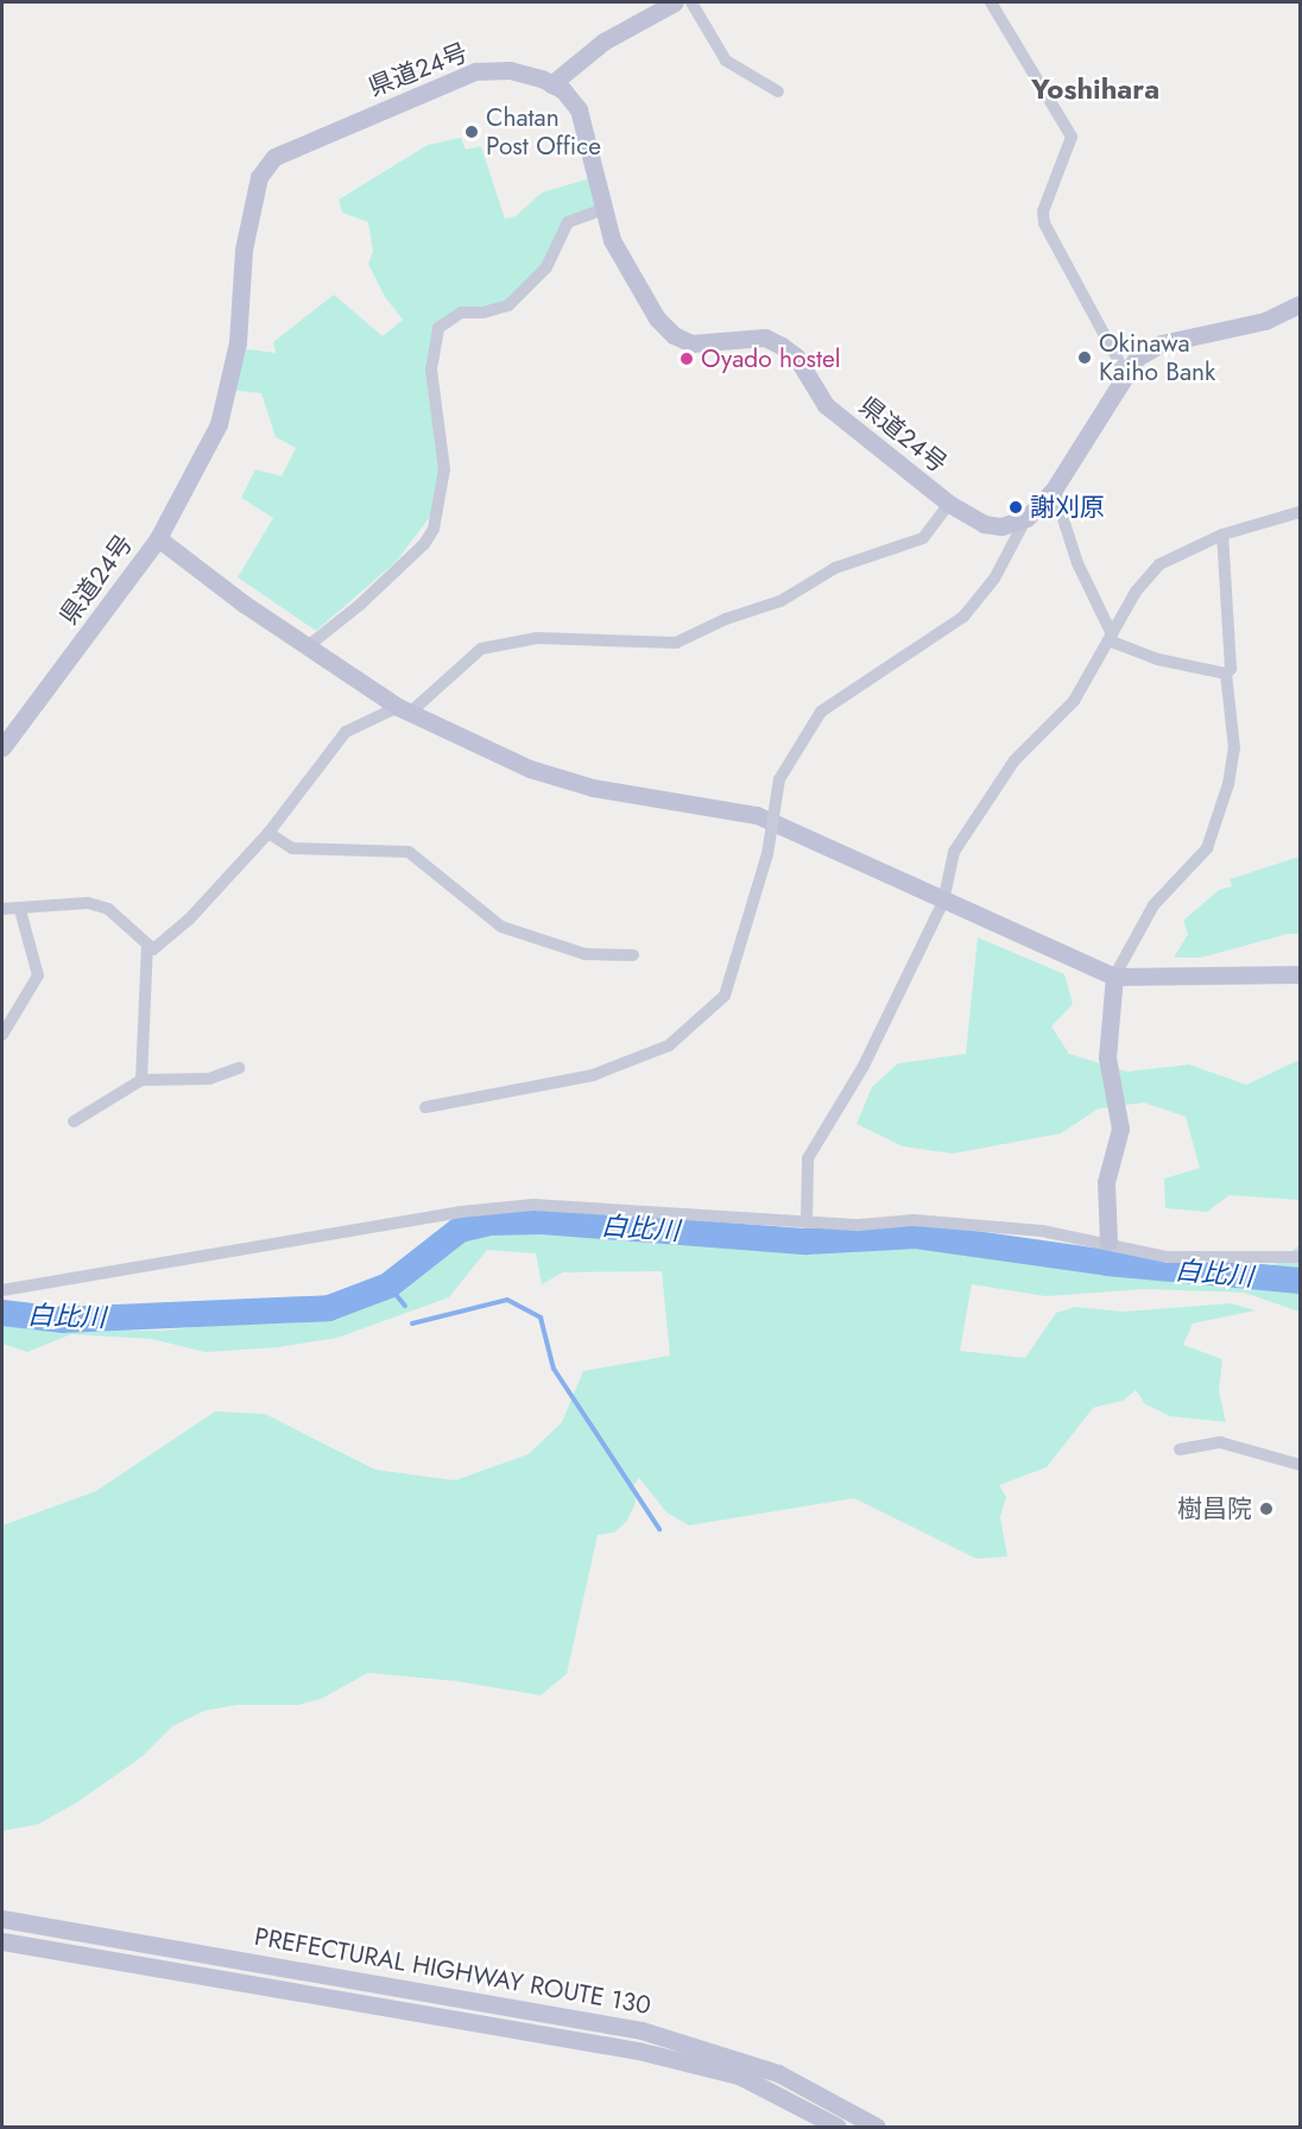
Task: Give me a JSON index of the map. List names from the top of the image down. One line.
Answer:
{"streets":{"main road":["県道24号","PREFECTURAL HIGHWAY ROUTE 130"]},"districts":["Yoshihara"],"water":["白比川"],"places":["Chatan Post Office","Okinawa Kaiho Bank","Oyado hostel","謝刈原","樹昌院"]}
